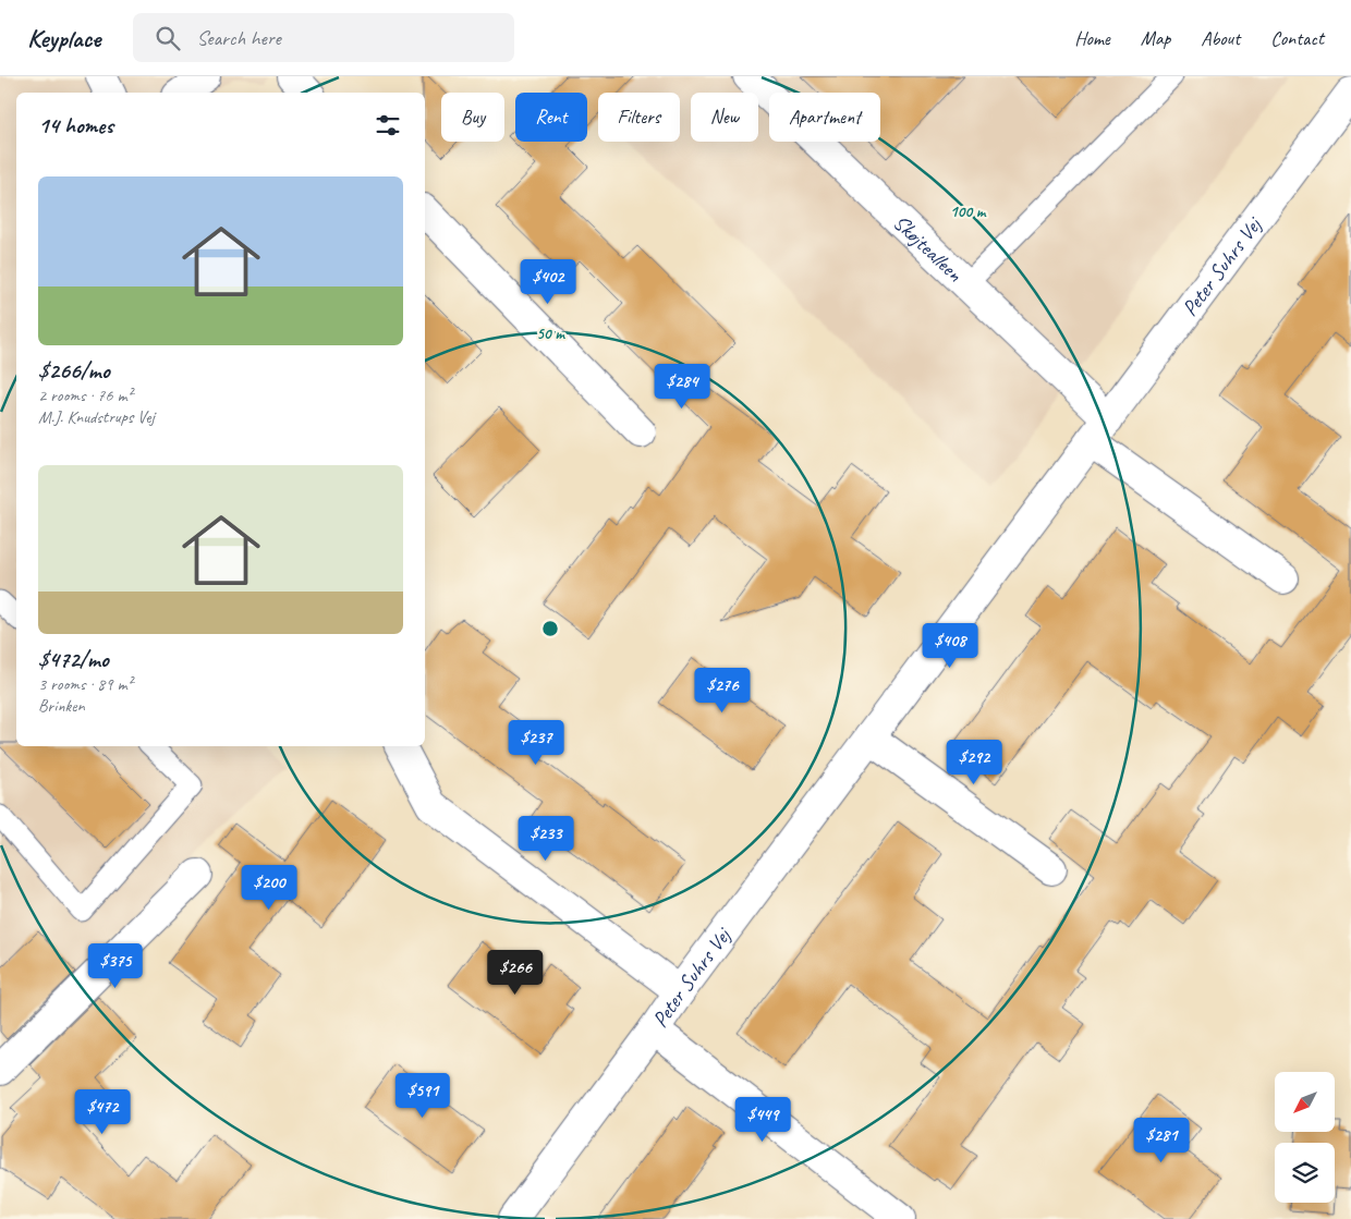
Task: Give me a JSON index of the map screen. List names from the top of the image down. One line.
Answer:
{"streets":{"street":["Skøjtealleen","Peter Suhrs Vej"]},"crossings":[["Skøjtealleen","Peter Suhrs Vej"]],"north":"bottom left","page":{"header":"Keyplace","search":"Search here","nav":["Home","Map","About","Contact"],"chip":["Buy","Rent","Filters","New","Apartment"],"heading":"14 homes","list":[{"name":"$266/mo","note":"2 rooms · 76 m² · M.J. Knudstrups Vej"},{"name":"$472/mo","note":"3 rooms · 89 m² · Brinken"}],"price":["$402","$284","$408","$276","$237","$292","$233","$200","$375","$266","$591","$472","$449","$281"]},"rings":["100 m","50 m"]}
